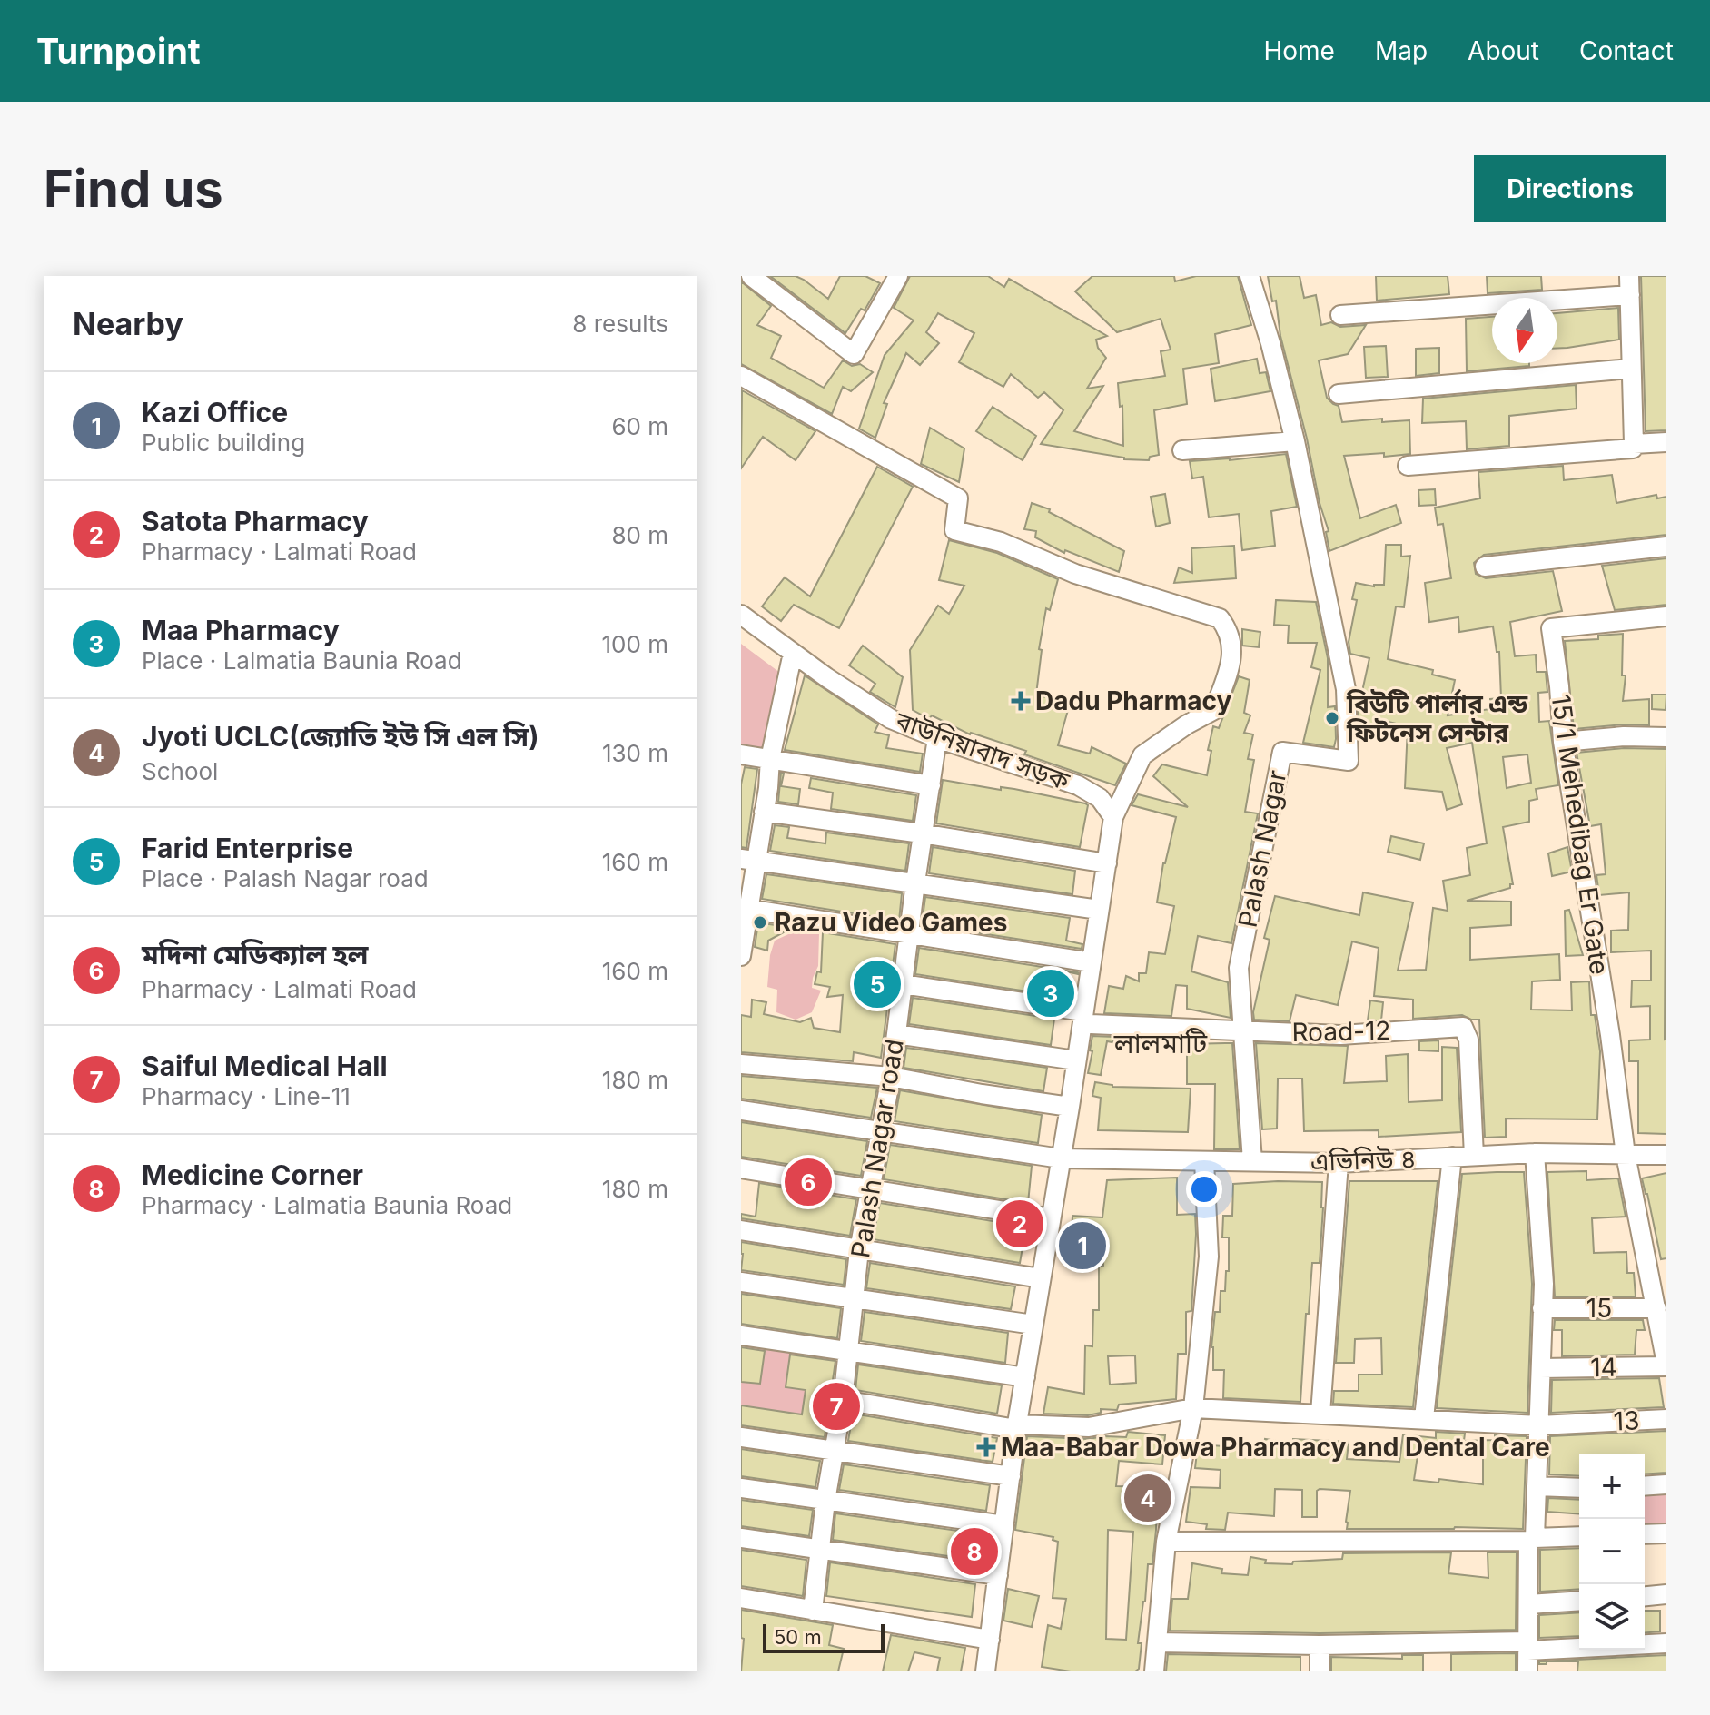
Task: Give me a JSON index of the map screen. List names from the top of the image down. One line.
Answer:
{"streets":{"street":["বাউনিয়াবাদ সড়ক","15/1 Mehedibag Er Gate","Palash Nagar","Road-12","Palash Nagar road","এভিনিউ ৪","15","14","13"]},"crossings":[["বাউনিয়াবাদ সড়ক","Palash Nagar road"],["15/1 Mehedibag Er Gate","এভিনিউ ৪"],["15/1 Mehedibag Er Gate","15"],["15/1 Mehedibag Er Gate","14"],["Palash Nagar","Road-12"],["Palash Nagar","এভিনিউ ৪"],["Road-12","Palash Nagar road"],["Road-12","এভিনিউ ৪"],["Palash Nagar road","এভিনিউ ৪"],["Palash Nagar road","13"]],"districts":["লালমাটি"],"places":{"health":["Dadu Pharmacy","Maa-Babar Dowa Pharmacy and Dental Care"],"other":["বিউটি পার্লার এন্ড ফিটনেস সেন্টার","Razu Video Games"]},"scale_bar":"50 m","north":"bottom","page":{"header":"Turnpoint","nav":["Home","Map","About","Contact"],"buttons":"Directions","title":"Find us","heading":["Nearby","8 results"],"list":[{"mark":"1","name":"Kazi Office","note":"Public building","value":"60 m"},{"mark":"2","name":"Satota Pharmacy","note":"Pharmacy · Lalmati Road","value":"80 m"},{"mark":"3","name":"Maa Pharmacy","note":"Place · Lalmatia Baunia Road","value":"100 m"},{"mark":"4","name":"Jyoti UCLC(জ্যোতি ইউ সি এল সি)","note":"School","value":"130 m"},{"mark":"5","name":"Farid Enterprise","note":"Place · Palash Nagar road","value":"160 m"},{"mark":"6","name":"মদিনা মেডিক্যাল হল","note":"Pharmacy · Lalmati Road","value":"160 m"},{"mark":"7","name":"Saiful Medical Hall","note":"Pharmacy · Line-11","value":"180 m"},{"mark":"8","name":"Medicine Corner","note":"Pharmacy · Lalmatia Baunia Road","value":"180 m"}],"pins":["5","3","6","2","1","7","4","8"],"map_buttons":["+","−"],"scale":"50 m"}}
